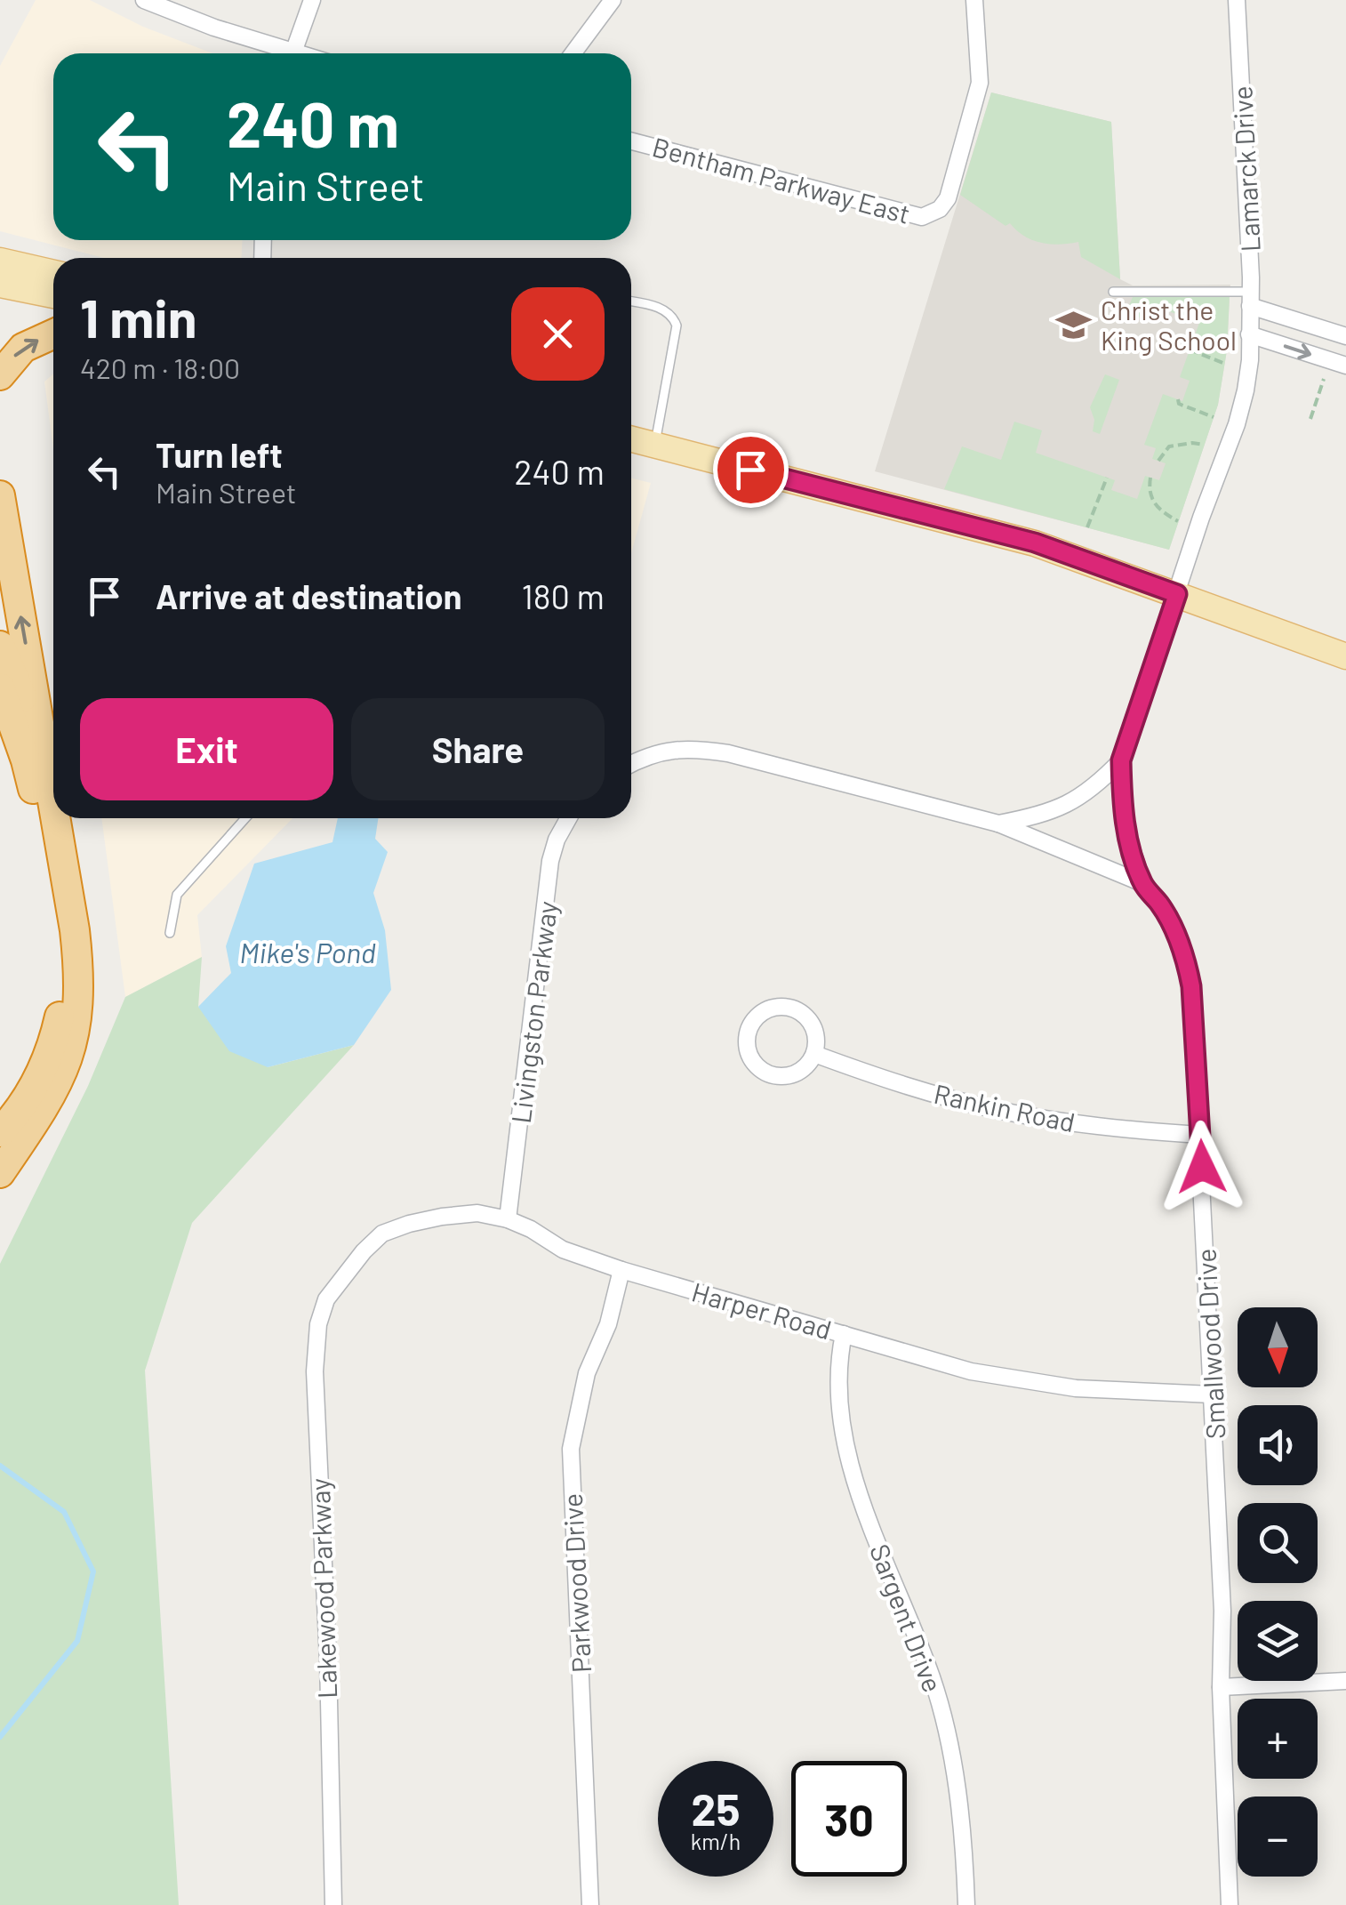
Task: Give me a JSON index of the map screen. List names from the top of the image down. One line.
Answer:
{"streets":{"street":["Lamarck Drive","Bentham Parkway East","Livingston Parkway","Rankin Road","Harper Road","Smallwood Drive","Parkwood Drive","Lakewood Parkway","Sargent Drive"]},"crossings":[["Lamarck Drive","Smallwood Drive"],["Livingston Parkway","Harper Road"],["Rankin Road","Smallwood Drive"],["Harper Road","Smallwood Drive"],["Harper Road","Parkwood Drive"],["Harper Road","Lakewood Parkway"],["Harper Road","Sargent Drive"]],"water":["Mike's Pond"],"places":{"school or university":["Christ the King School"]},"north":"bottom","page":{"turn":["240 m","Main Street"],"heading":["1 min","420 m · 18:00"],"list":[{"name":"Turn left","note":"Main Street","value":"240 m"},{"name":"Arrive at destination","value":"180 m"}],"buttons":["Exit","Share"],"map_buttons":["+","−"],"speed":"25 km/h","limit":"30"}}
